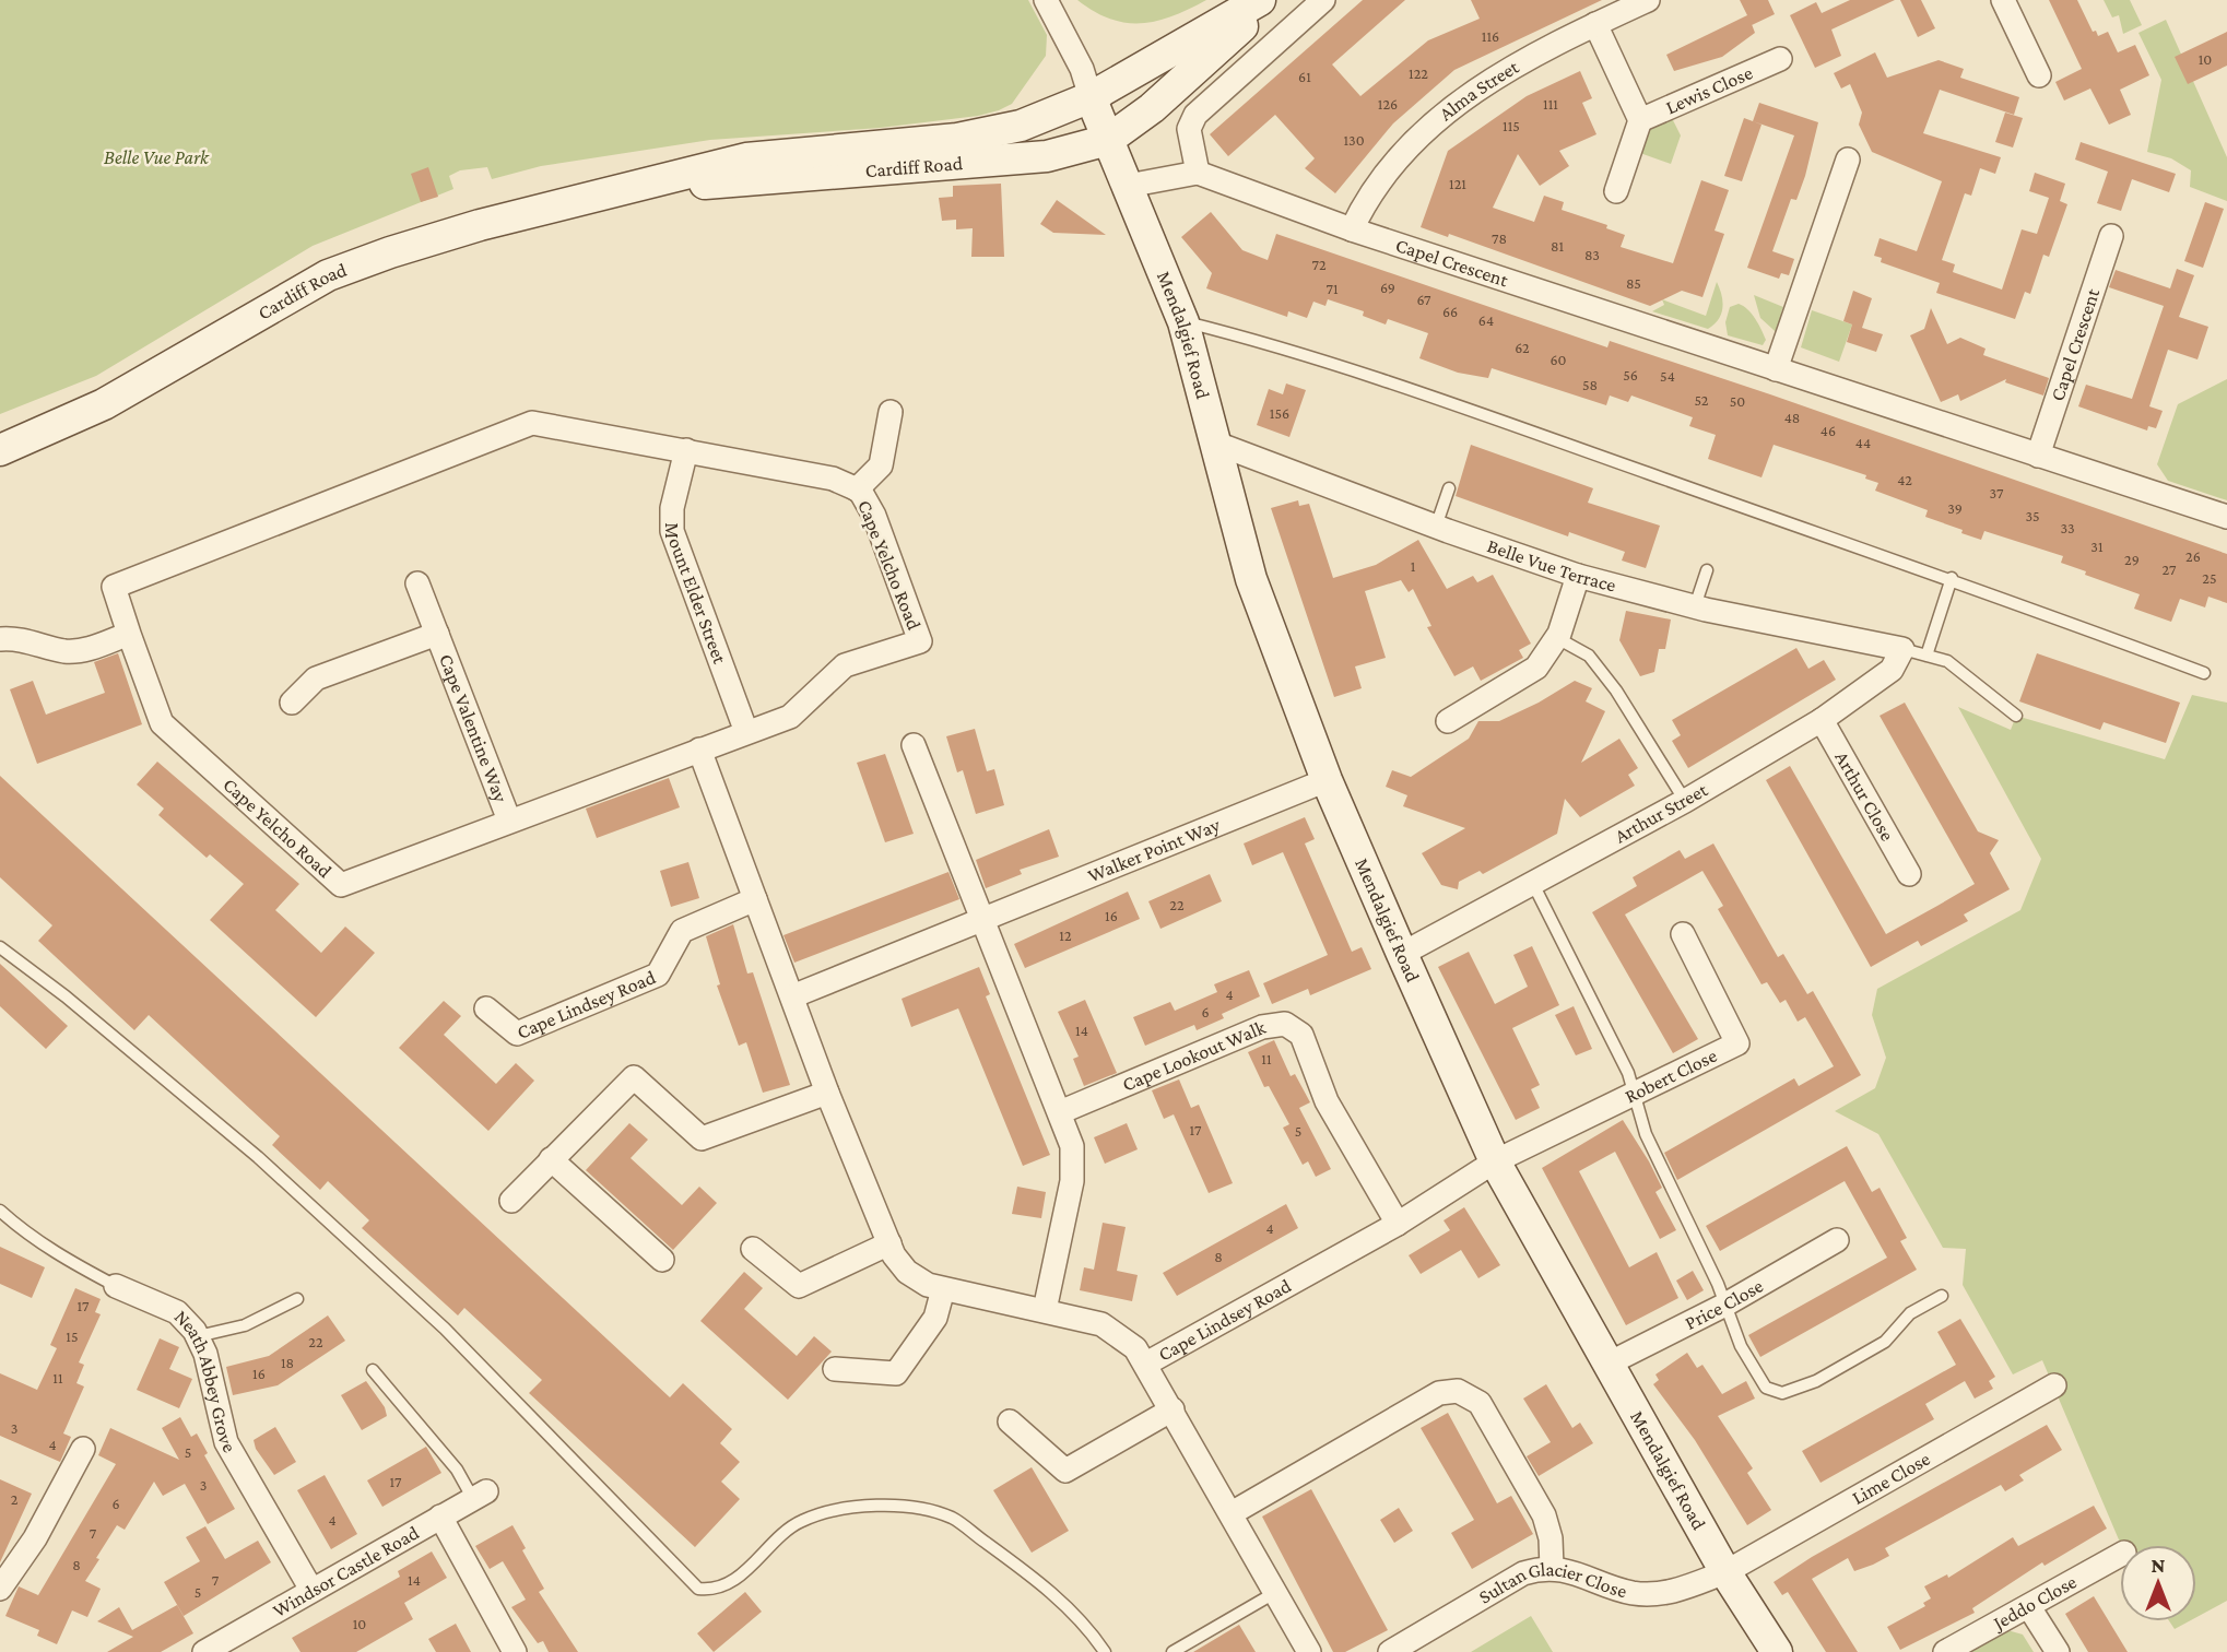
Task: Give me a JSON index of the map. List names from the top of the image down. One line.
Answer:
{"streets":{"main road":["Cardiff Road","Mendalgief Road"],"street":["Lewis Close","Alma Street","Capel Crescent","Cape Yelcho Road","Belle Vue Terrace","Mount Elder Street","Cape Valentine Way","Arthur Close","Arthur Street","Walker Point Way","Cape Lindsey Road","Cape Lookout Walk","Robert Close","Price Close","Neath Abbey Grove","Lime Close","Windsor Castle Road","Sultan Glacier Close","Jeddo Close"]},"crossings":[["Alma Street","Capel Crescent"],["Cardiff Road","Mendalgief Road"],["Mendalgief Road","Belle Vue Terrace"],["Mendalgief Road","Arthur Street"],["Mendalgief Road","Walker Point Way"],["Mendalgief Road","Cape Lindsey Road"],["Mendalgief Road","Robert Close"],["Mendalgief Road","Price Close"],["Mendalgief Road","Lime Close"],["Mendalgief Road","Sultan Glacier Close"],["Cape Yelcho Road","Mount Elder Street"],["Cape Yelcho Road","Cape Valentine Way"],["Cape Yelcho Road","Cape Lindsey Road"],["Belle Vue Terrace","Arthur Street"],["Arthur Close","Arthur Street"],["Walker Point Way","Cape Lindsey Road"],["Cape Lindsey Road","Cape Lookout Walk"],["Cape Lindsey Road","Robert Close"],["Neath Abbey Grove","Windsor Castle Road"],["Lime Close","Sultan Glacier Close"]],"parks":["Belle Vue Park"],"house_numbers":["116","10","122","61","126","111","115","130","121","78","81","83","72","85","69","71","67","66","64","62","60","56","54","58","52","50","156","48","46","44","42","37","39","35","33","31","26","29","1","27","25","22","16","12","4","6","14","11","17","5","4","8","17","15","22","18","16","11","3","4","5","17","3","2","6","4","7","8","7","14","5","10"],"north":"top"}
